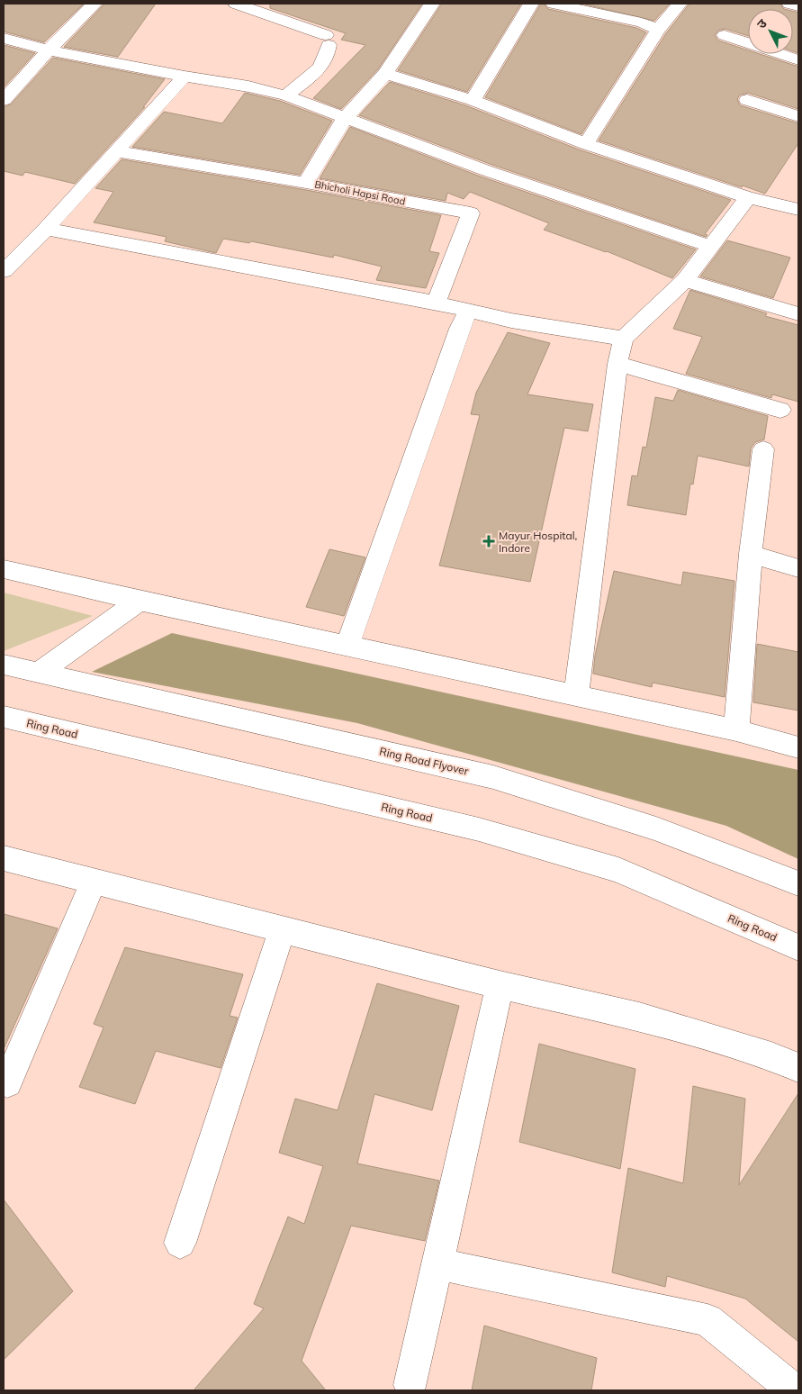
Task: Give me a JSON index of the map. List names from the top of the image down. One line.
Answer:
{"streets":{"street":["Bhicholi Hapsi Road","Ring Road","Ring Road Flyover"]},"places":{"health":["Mayur Hospital, Indore"]},"north":"top left"}
